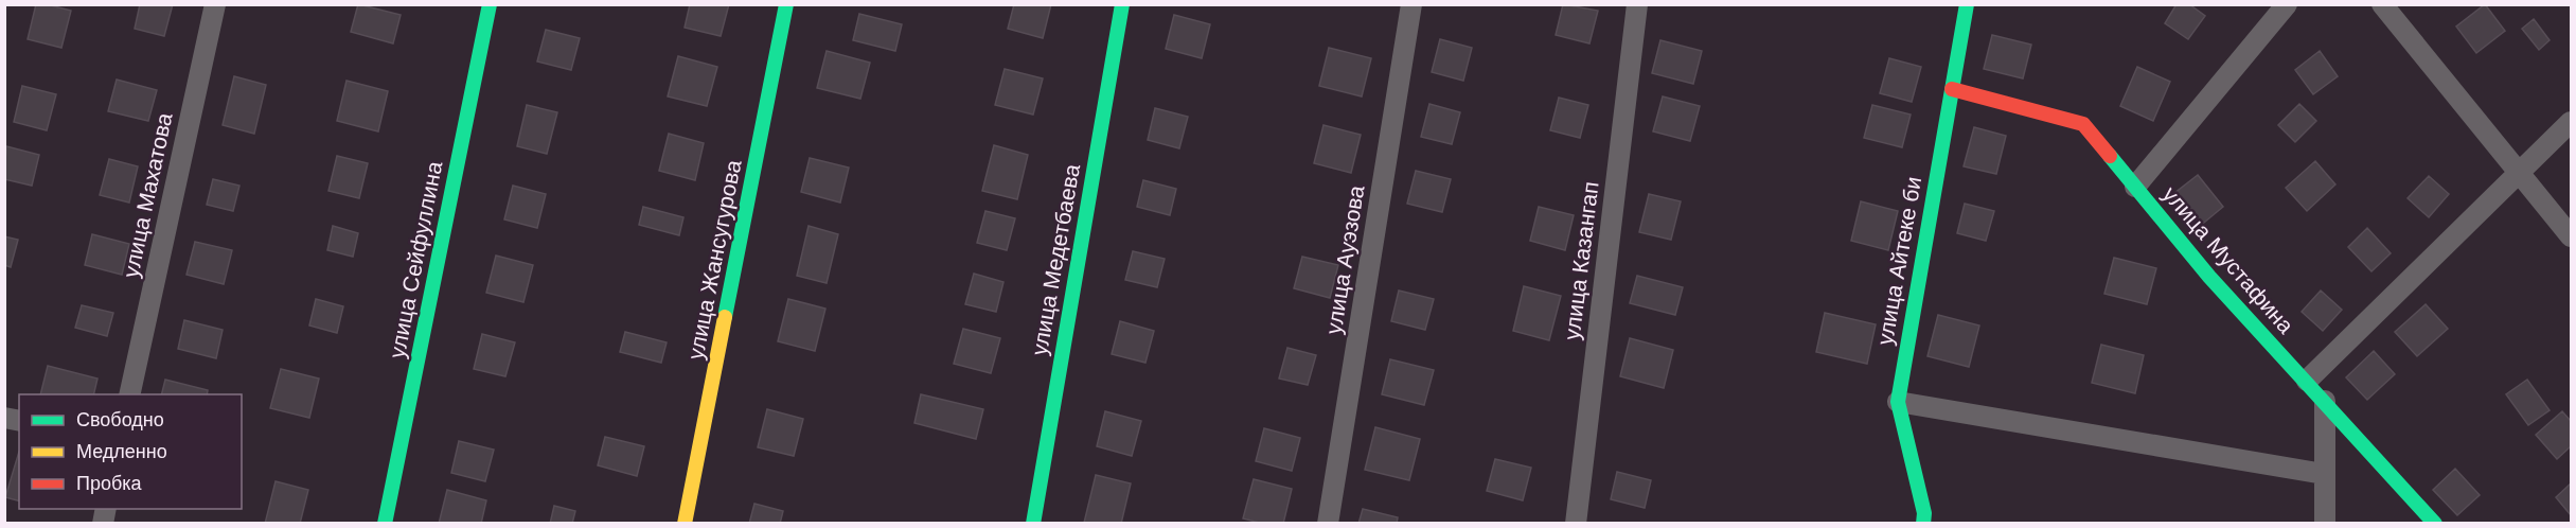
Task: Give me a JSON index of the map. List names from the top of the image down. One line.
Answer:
{"streets":{"street":["улица Махатова","улица Сейфуллина","улица Жансугурова","улица Медетбаева","улица Ауэзова","улица Мустафина","улица Казангап","улица Айтеке би"]},"crossings":[["улица Мустафина","улица Айтеке би"]],"legend":["Свободно","Медленно","Пробка"]}
